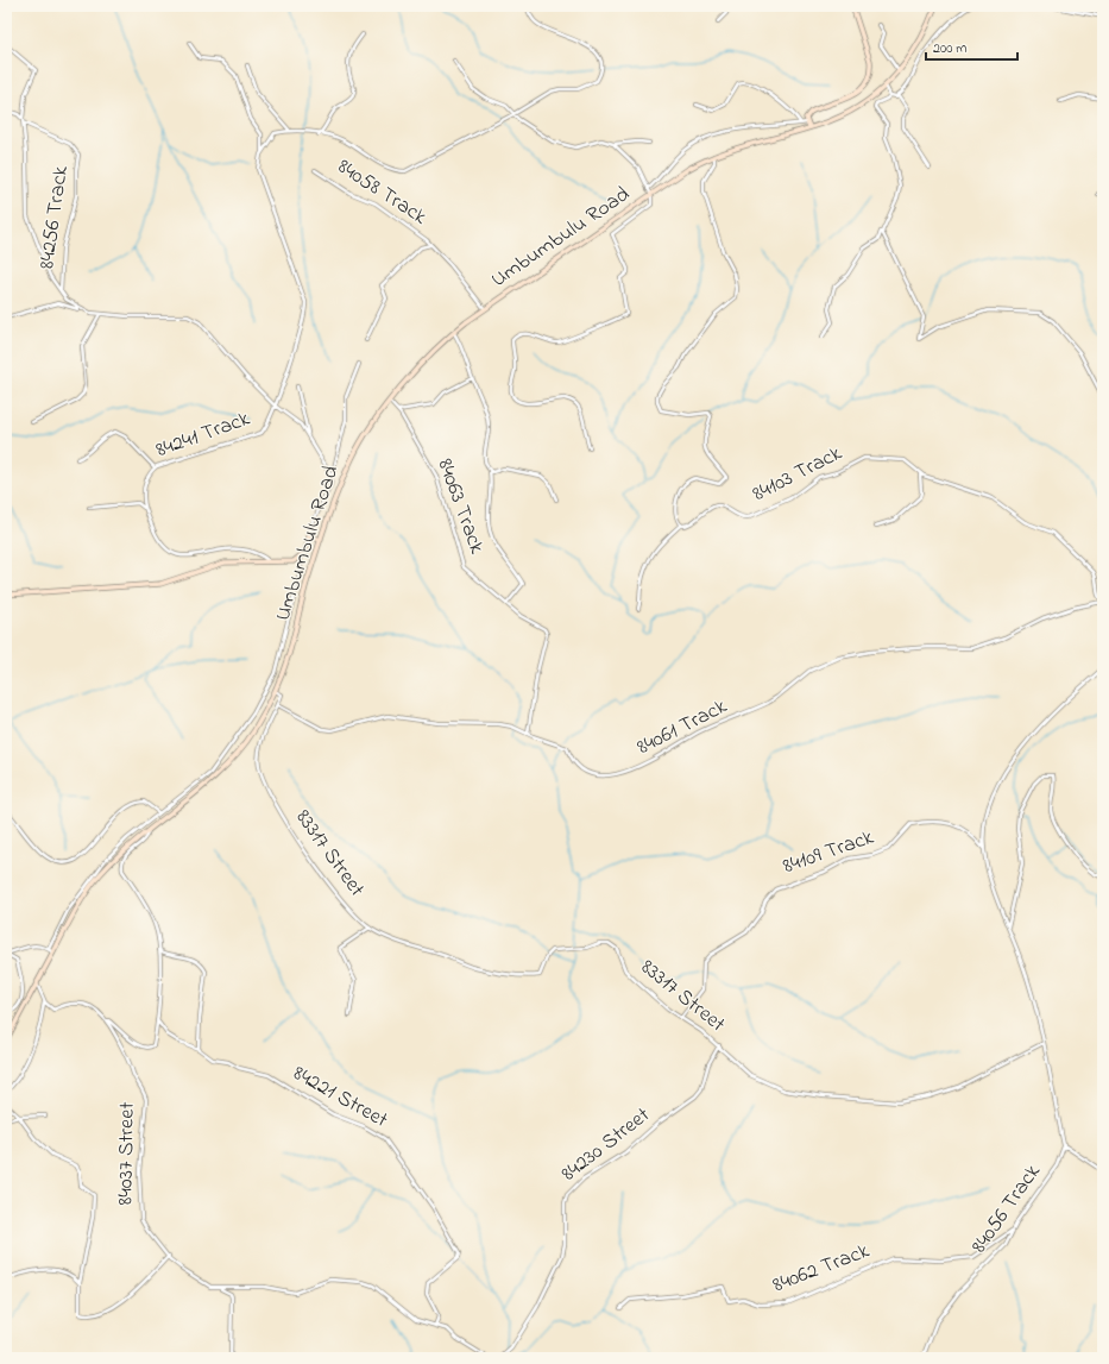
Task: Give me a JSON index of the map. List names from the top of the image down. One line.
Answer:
{"streets":{"main road":["Umbumbulu Road"],"street":["84058 Track","84256 Track","84241 Track","84103 Track","84063 Track","84061 Track","84109 Track","83317 Street","84221 Street","84230 Street","84037 Street","84056 Track","84062 Track"]},"crossings":[["84058 Track","Umbumbulu Road"],["Umbumbulu Road","84103 Track"],["Umbumbulu Road","84063 Track"],["84103 Track","84061 Track"],["84063 Track","84061 Track"],["84061 Track","83317 Street"],["84109 Track","83317 Street"],["83317 Street","84230 Street"],["84056 Track","84062 Track"]],"scale_bar":"200 m"}
